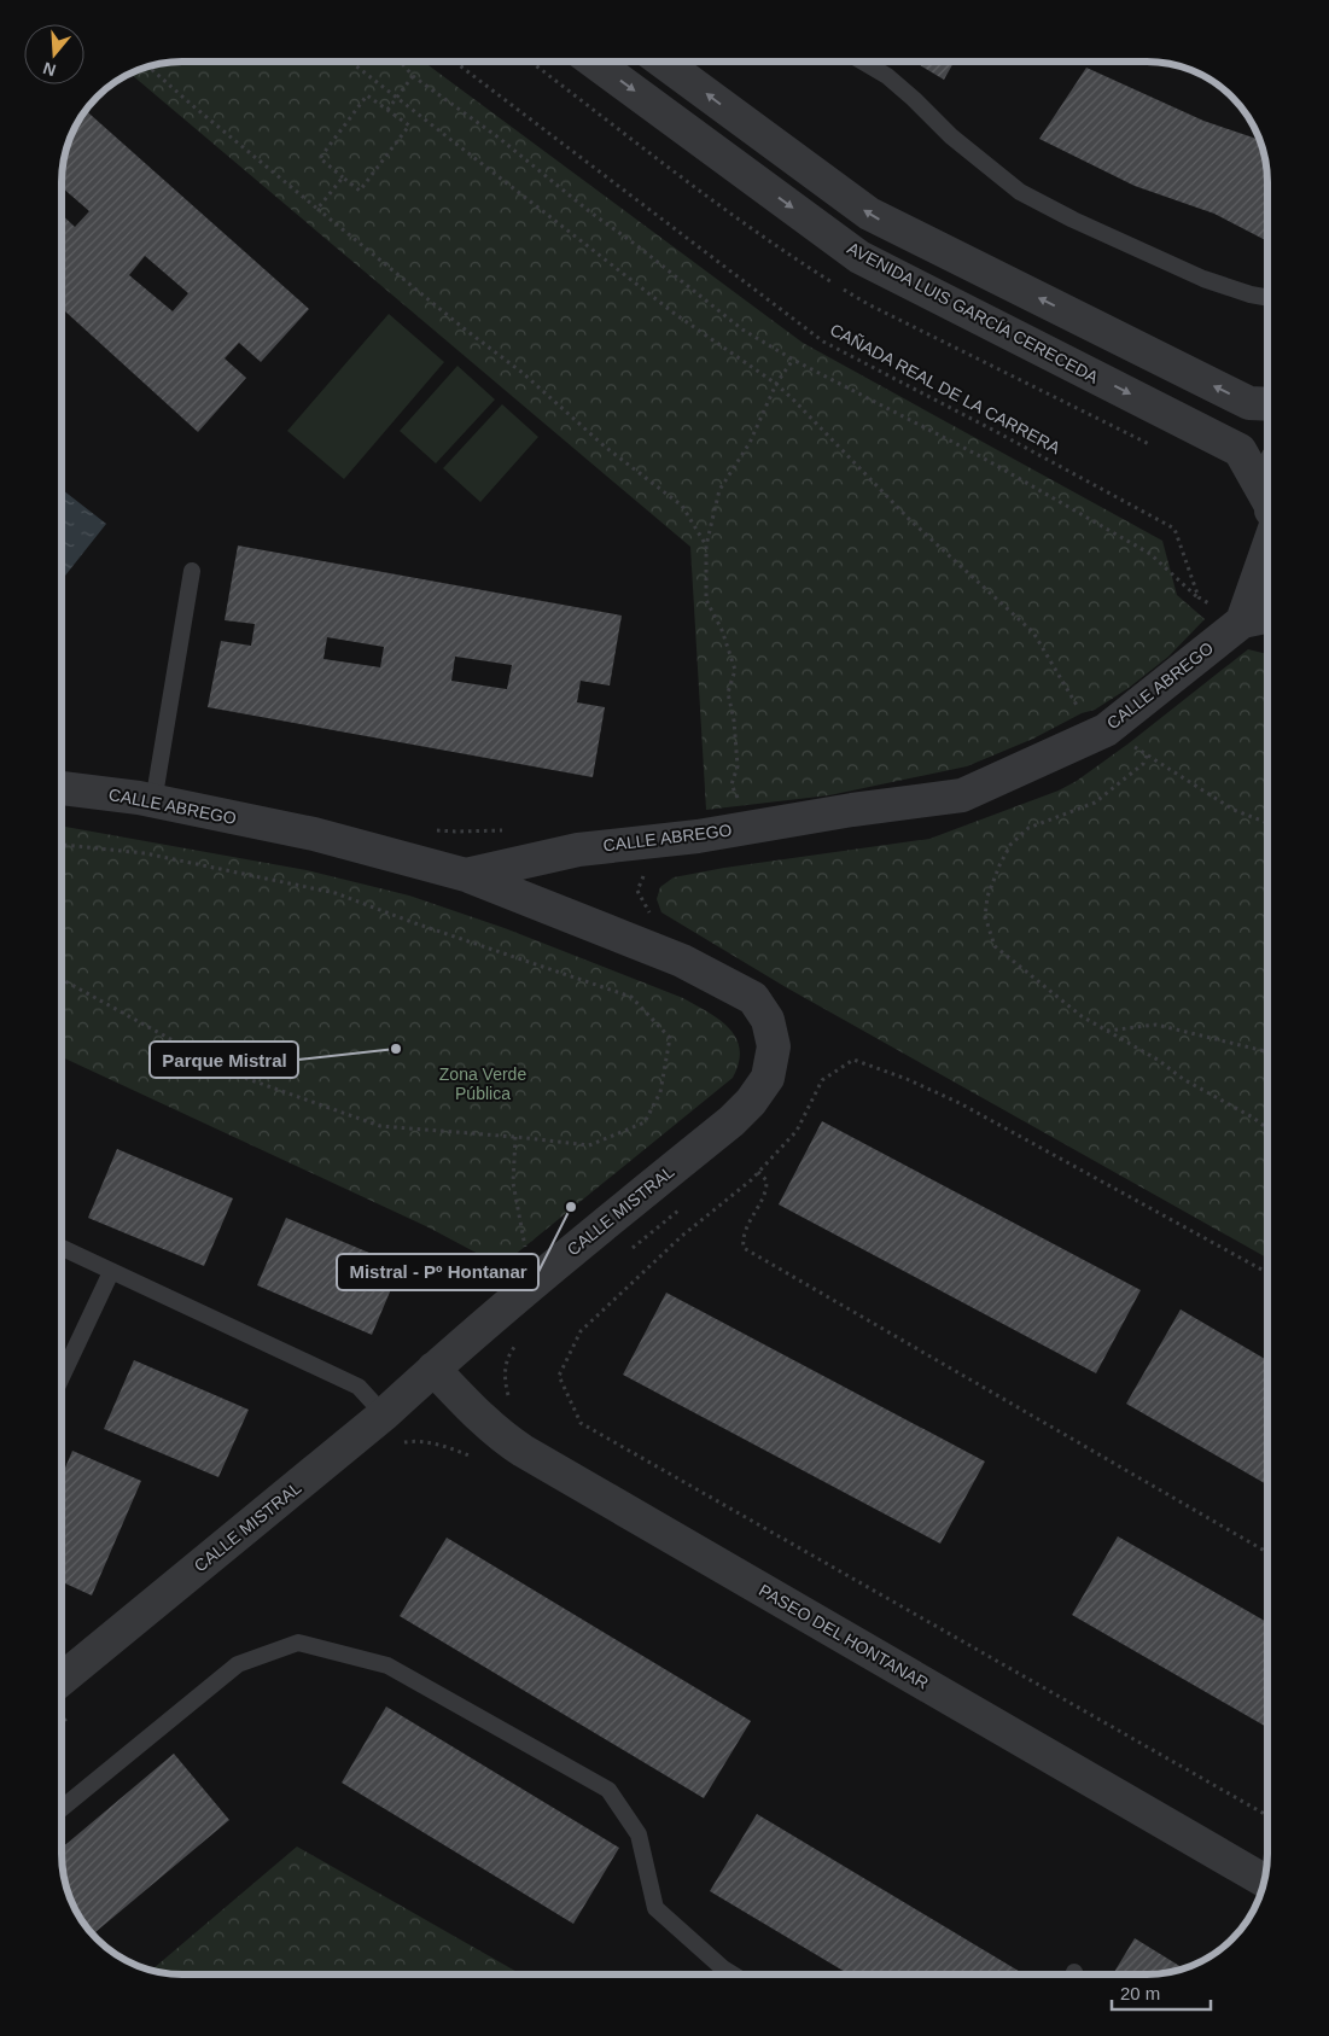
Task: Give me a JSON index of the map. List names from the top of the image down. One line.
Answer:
{"streets":{"street":["AVENIDA LUIS GARCÍA CERECEDA","CALLE ABREGO","CALLE MISTRAL","PASEO DEL HONTANAR"],"path":["CAÑADA REAL DE LA CARRERA"]},"crossings":[["CALLE ABREGO","CALLE MISTRAL"],["CALLE MISTRAL","PASEO DEL HONTANAR"]],"parks":["Zona Verde Pública"],"places":["Parque Mistral","Mistral - Pº Hontanar"],"scale_bar":"20 m","north":"bottom"}
